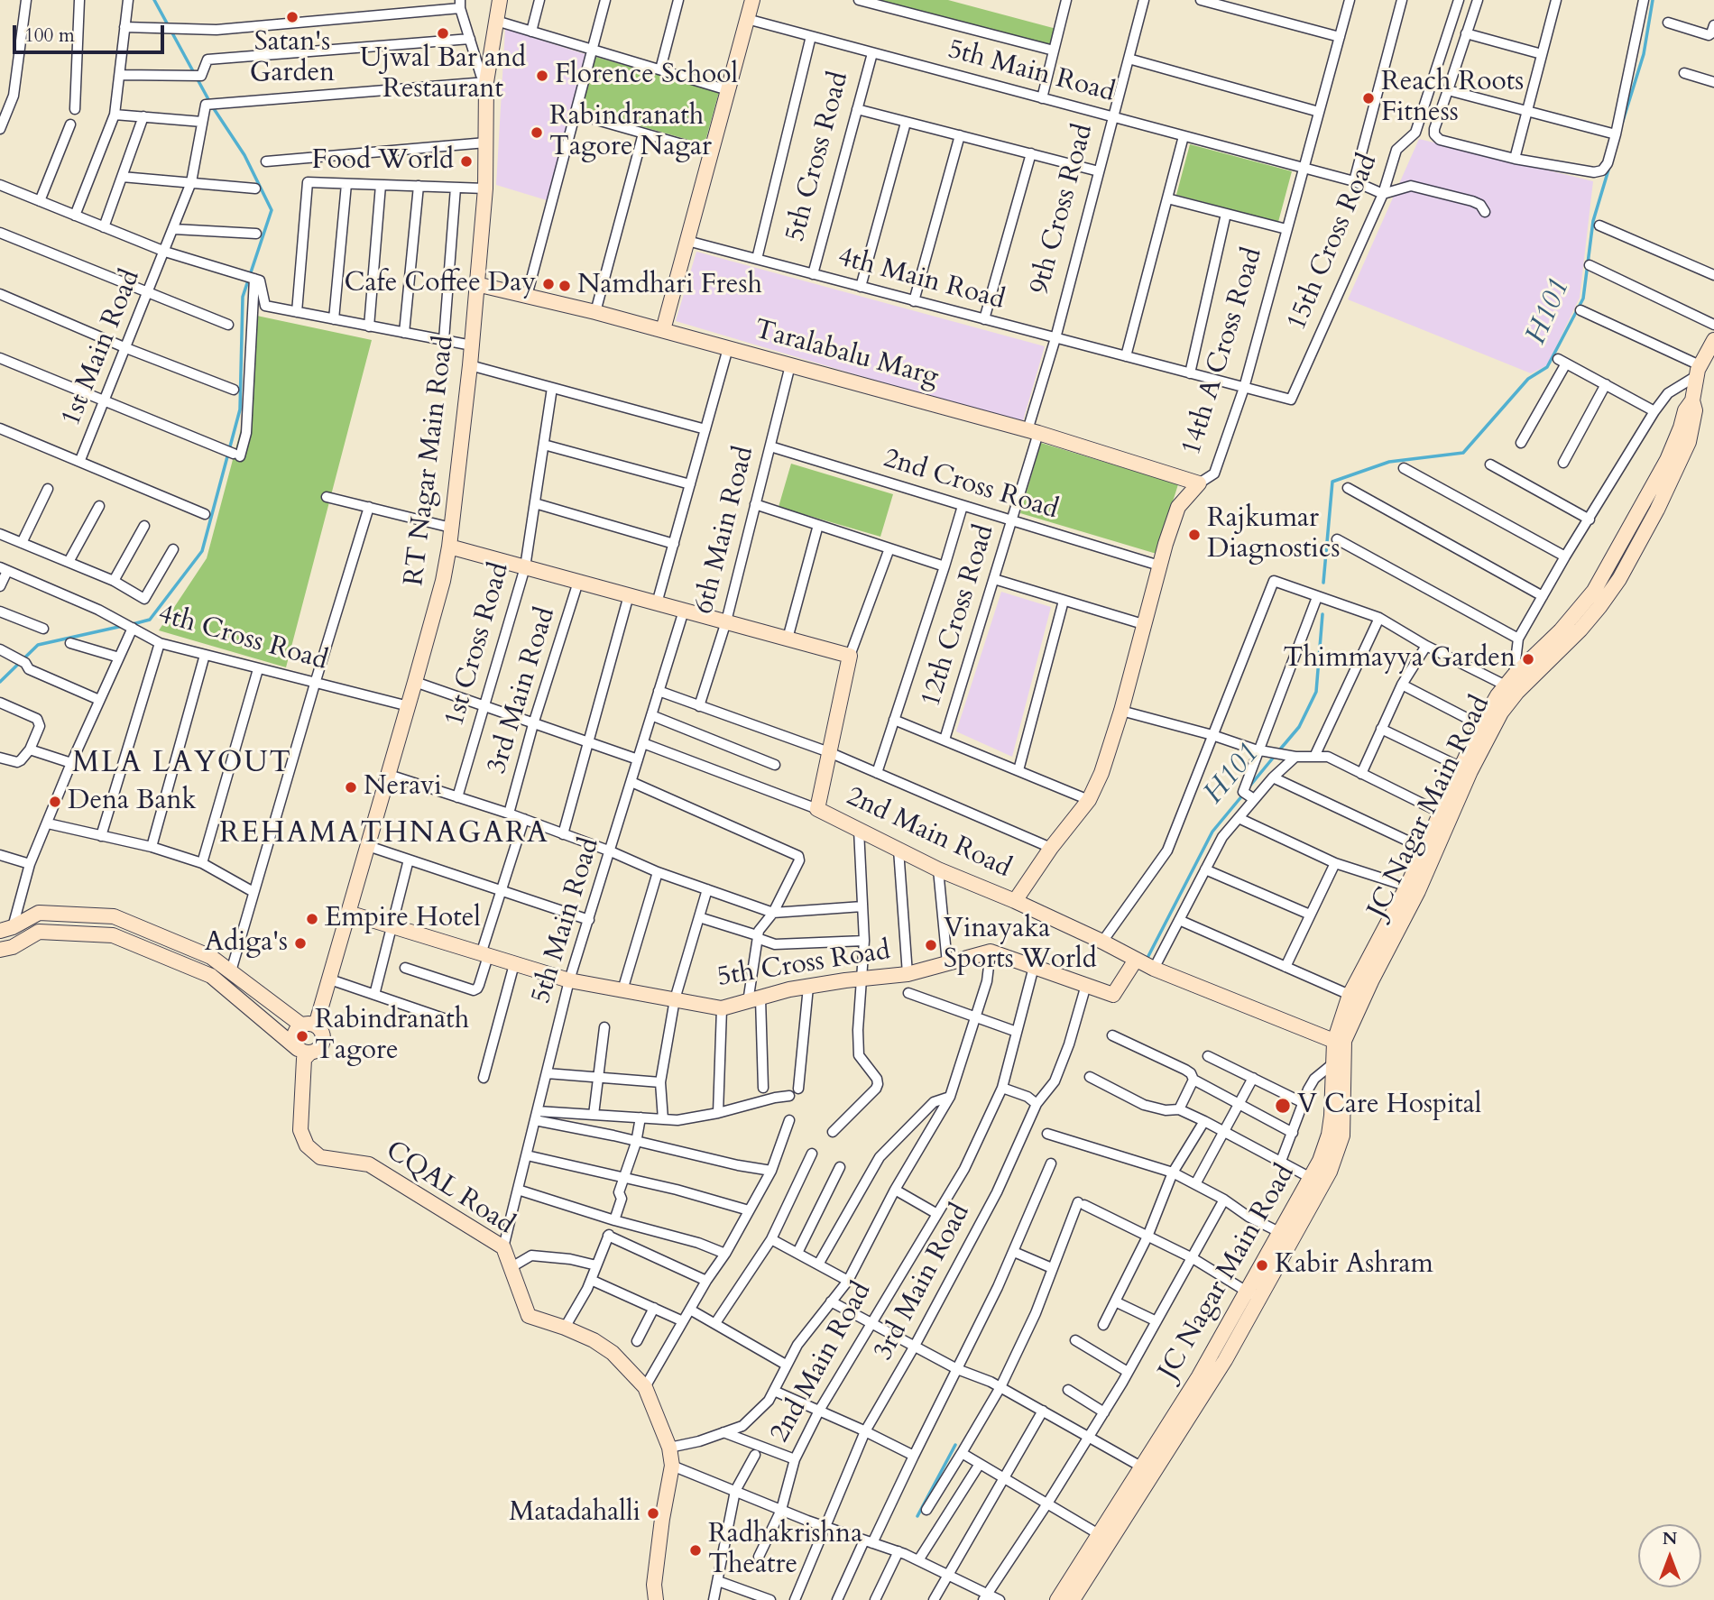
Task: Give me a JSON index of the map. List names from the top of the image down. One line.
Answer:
{"streets":{"street":["5th Main Road","5th Cross Road","9th Cross Road","15th Cross Road","4th Main Road","1st Main Road","14th A Cross Road","Taralabalu Marg","RT Nagar Main Road","2nd Cross Road","6th Main Road","12th Cross Road","4th Cross Road","1st Cross Road","3rd Main Road","JC Nagar Main Road","2nd Main Road","CQAL Road"]},"crossings":[["5th Main Road","5th Cross Road"],["5th Main Road","9th Cross Road"],["5th Main Road","15th Cross Road"],["5th Main Road","14th A Cross Road"],["5th Main Road","CQAL Road"],["5th Cross Road","4th Main Road"],["5th Cross Road","RT Nagar Main Road"],["9th Cross Road","4th Main Road"],["9th Cross Road","Taralabalu Marg"],["9th Cross Road","12th Cross Road"],["15th Cross Road","4th Main Road"],["4th Main Road","14th A Cross Road"],["14th A Cross Road","Taralabalu Marg"],["14th A Cross Road","2nd Cross Road"],["14th A Cross Road","2nd Main Road"],["Taralabalu Marg","RT Nagar Main Road"],["Taralabalu Marg","6th Main Road"],["Taralabalu Marg","12th Cross Road"],["RT Nagar Main Road","4th Cross Road"],["RT Nagar Main Road","CQAL Road"],["2nd Cross Road","6th Main Road"],["2nd Cross Road","12th Cross Road"],["JC Nagar Main Road","2nd Main Road"]],"districts":["MLA LAYOUT","REHAMATHNAGARA"],"water":["H101"],"places":["Satan's Garden","Ujwal Bar and Restaurant","Florence School","Reach Roots Fitness","Rabindranath Tagore Nagar","Food World","Cafe Coffee Day","Namdhari Fresh","Rajkumar Diagnostics","Thimmayya Garden","Neravi","Dena Bank","Empire Hotel","Adiga's","Vinayaka Sports World","Rabindranath Tagore","V Care Hospital","Kabir Ashram","Matadahalli","Radhakrishna Theatre"],"scale_bar":"100 m","north":"top"}
